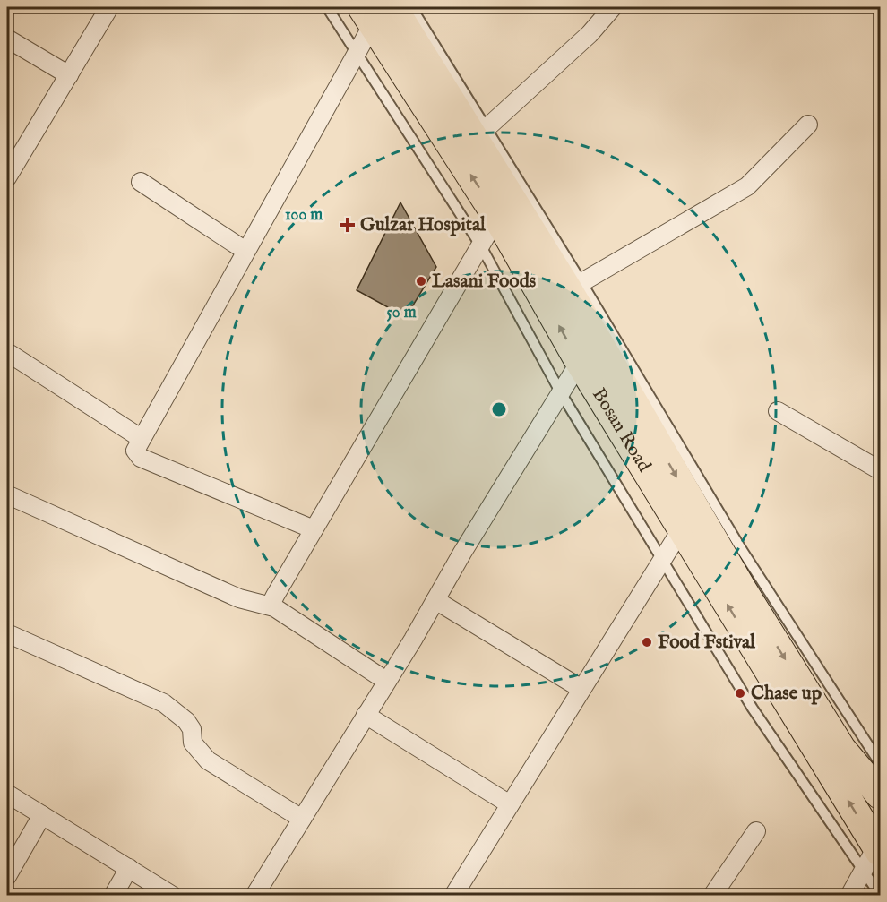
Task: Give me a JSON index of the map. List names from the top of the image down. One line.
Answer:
{"streets":{"main road":["Bosan Road"]},"places":{"health":["Gulzar Hospital"],"other":["Lasani Foods","Food Fstival","Chase up"]},"rings":["100 m","50 m"]}
